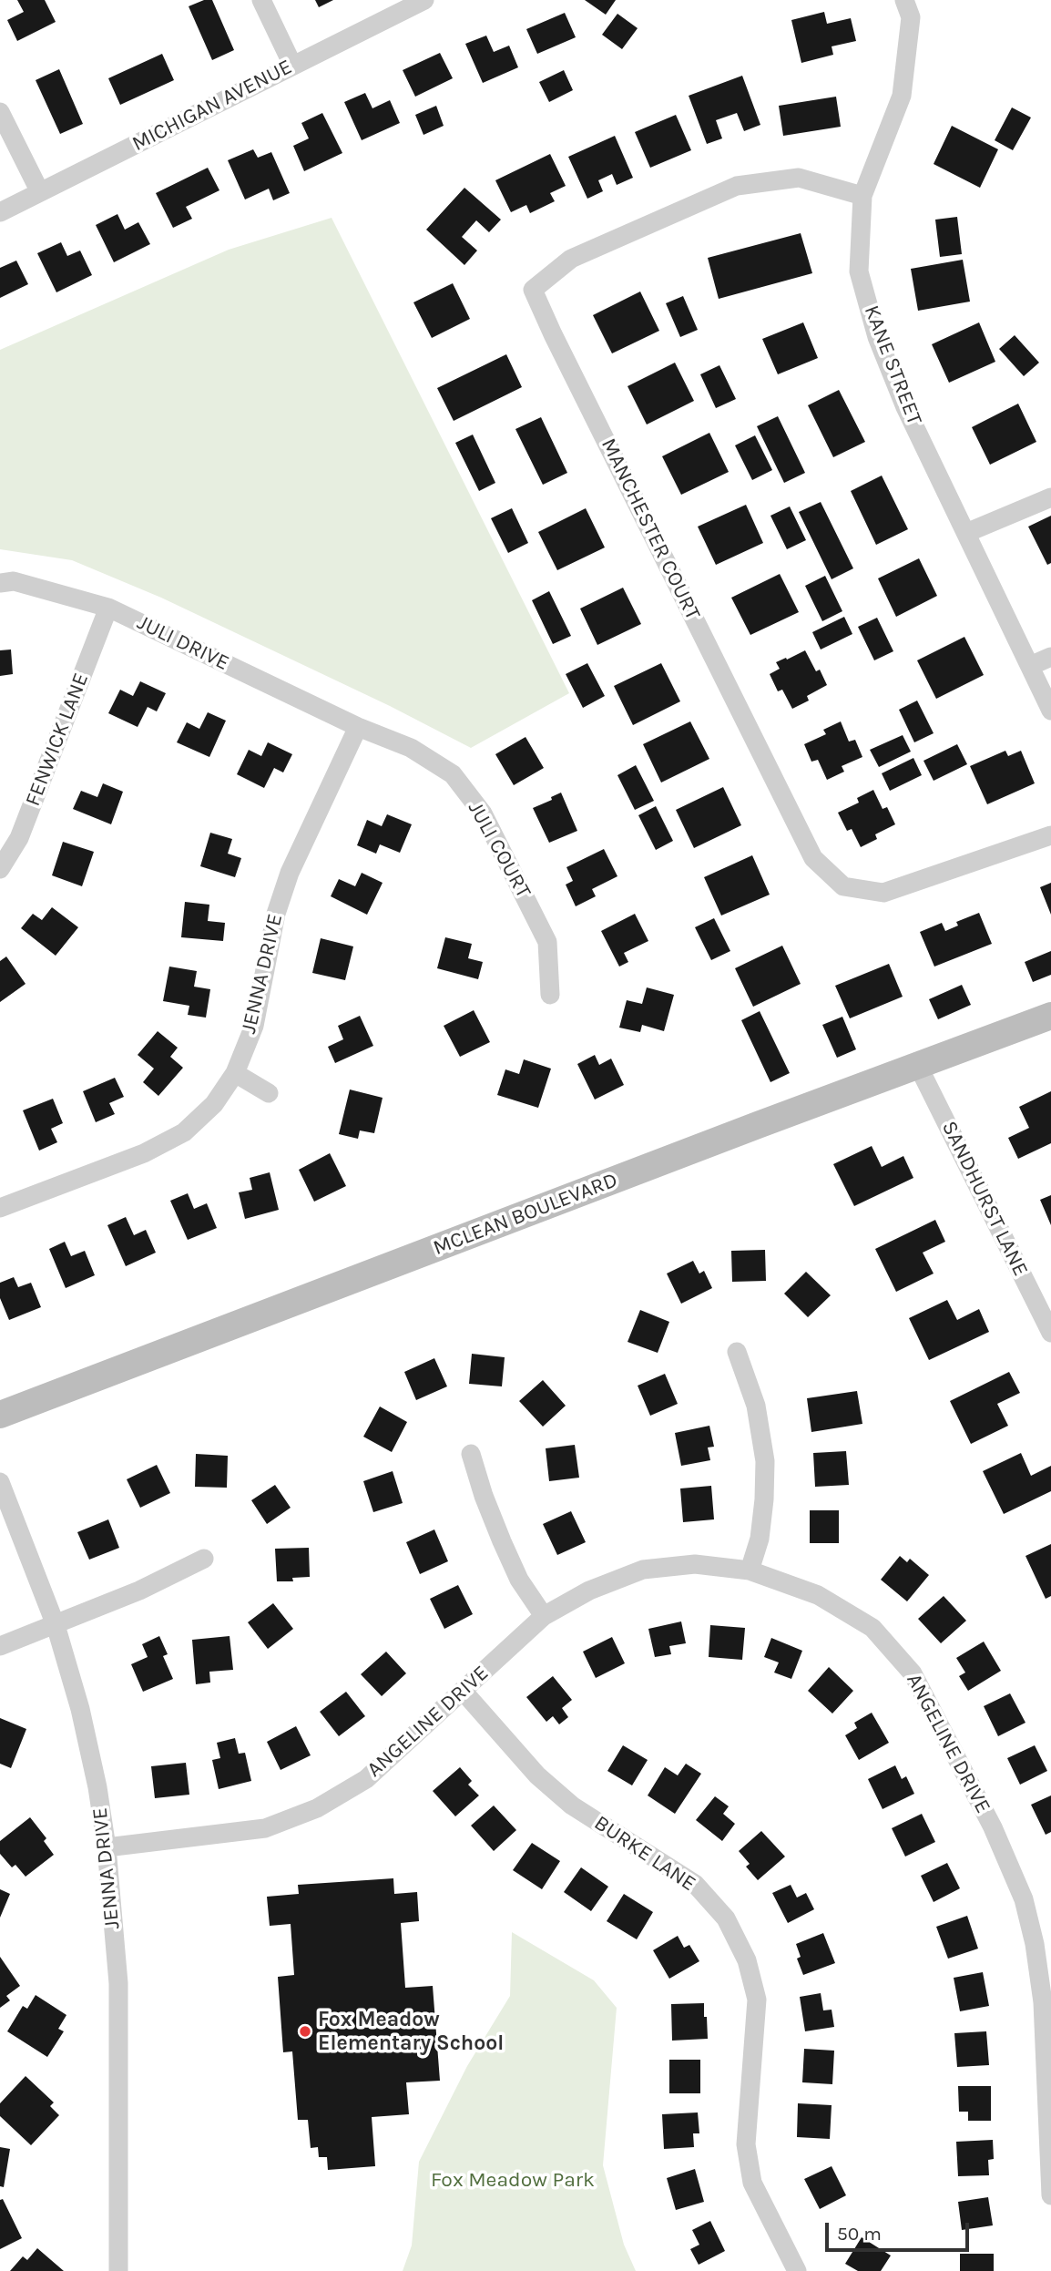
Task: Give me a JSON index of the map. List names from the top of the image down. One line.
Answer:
{"streets":{"main road":["MCLEAN BOULEVARD"],"street":["MICHIGAN AVENUE","KANE STREET","MANCHESTER COURT","JULI DRIVE","FENWICK LANE","JULI COURT","JENNA DRIVE","SANDHURST LANE","ANGELINE DRIVE","BURKE LANE"]},"crossings":[["KANE STREET","MANCHESTER COURT"],["JULI DRIVE","FENWICK LANE"],["JULI DRIVE","JULI COURT"],["JULI DRIVE","JENNA DRIVE"],["JULI COURT","JENNA DRIVE"],["JENNA DRIVE","ANGELINE DRIVE"],["SANDHURST LANE","MCLEAN BOULEVARD"],["ANGELINE DRIVE","BURKE LANE"]],"parks":["Fox Meadow Park"],"places":["Fox Meadow Elementary School"],"scale_bar":"50 m"}
